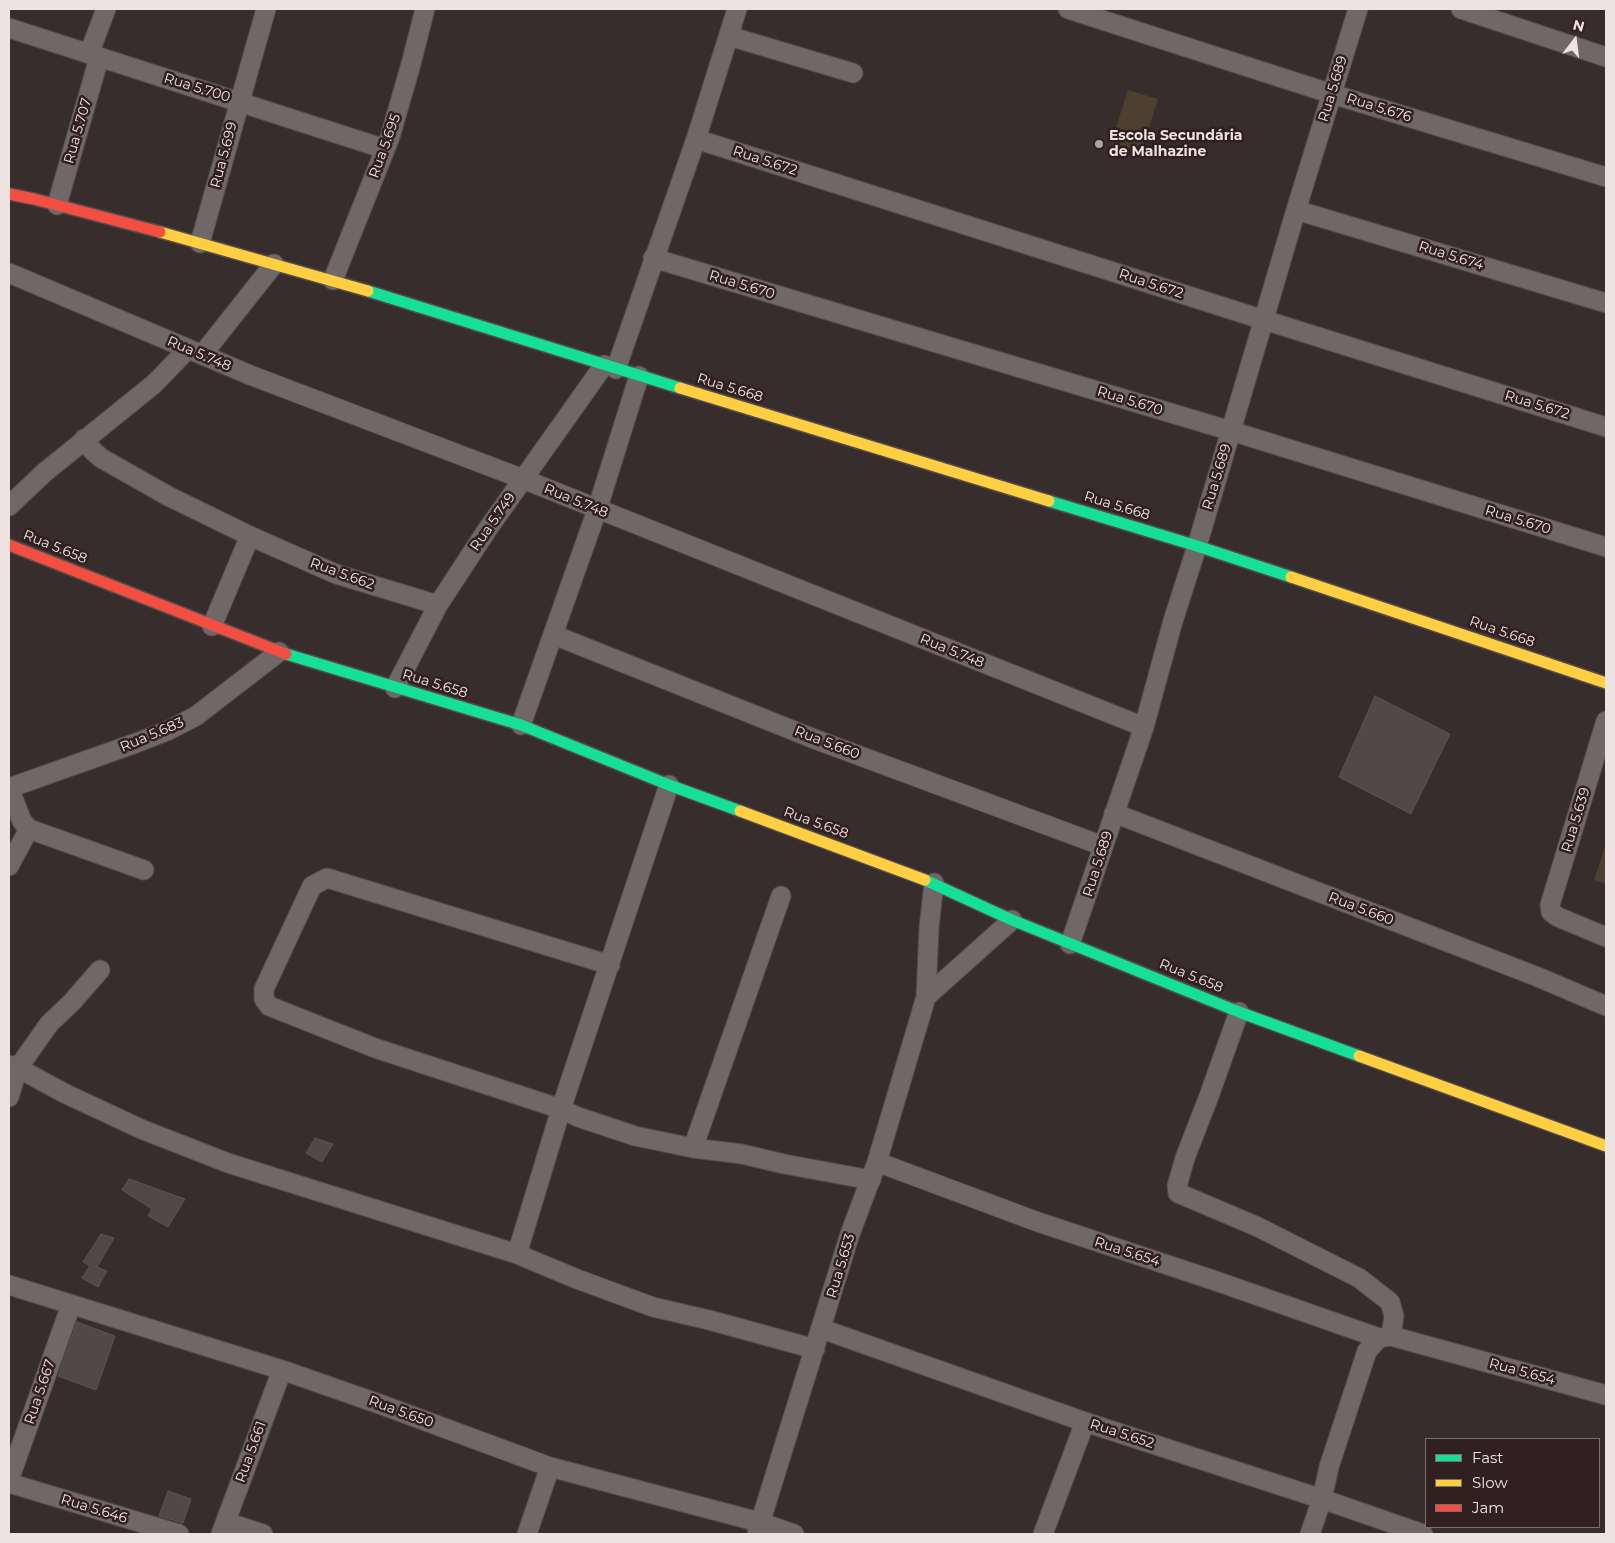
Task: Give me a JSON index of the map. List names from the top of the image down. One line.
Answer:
{"streets":{"street":["Rua 5.700","Rua 5.689","Rua 5.676","Rua 5.707","Rua 5.695","Rua 5.699","Rua 5.672","Rua 5.674","Rua 5.670","Rua 5.748","Rua 5.668","Rua 5.749","Rua 5.658","Rua 5.662","Rua 5.683","Rua 5.660","Rua 5.639","Rua 5.654","Rua 5.653","Rua 5.667","Rua 5.650","Rua 5.652","Rua 5.661","Rua 5.646"]},"crossings":[["Rua 5.700","Rua 5.707"],["Rua 5.700","Rua 5.695"],["Rua 5.700","Rua 5.699"],["Rua 5.689","Rua 5.676"],["Rua 5.689","Rua 5.672"],["Rua 5.689","Rua 5.674"],["Rua 5.689","Rua 5.670"],["Rua 5.689","Rua 5.748"],["Rua 5.689","Rua 5.668"],["Rua 5.689","Rua 5.658"],["Rua 5.689","Rua 5.660"],["Rua 5.672","Rua 5.749"],["Rua 5.670","Rua 5.749"],["Rua 5.748","Rua 5.749"],["Rua 5.668","Rua 5.749"],["Rua 5.749","Rua 5.658"],["Rua 5.749","Rua 5.662"],["Rua 5.658","Rua 5.683"],["Rua 5.658","Rua 5.653"],["Rua 5.654","Rua 5.653"],["Rua 5.653","Rua 5.650"],["Rua 5.653","Rua 5.652"],["Rua 5.667","Rua 5.650"],["Rua 5.667","Rua 5.646"],["Rua 5.650","Rua 5.661"]],"places":["Escola Secundária de Malhazine"],"legend":["Fast","Slow","Jam"],"north":"top"}
